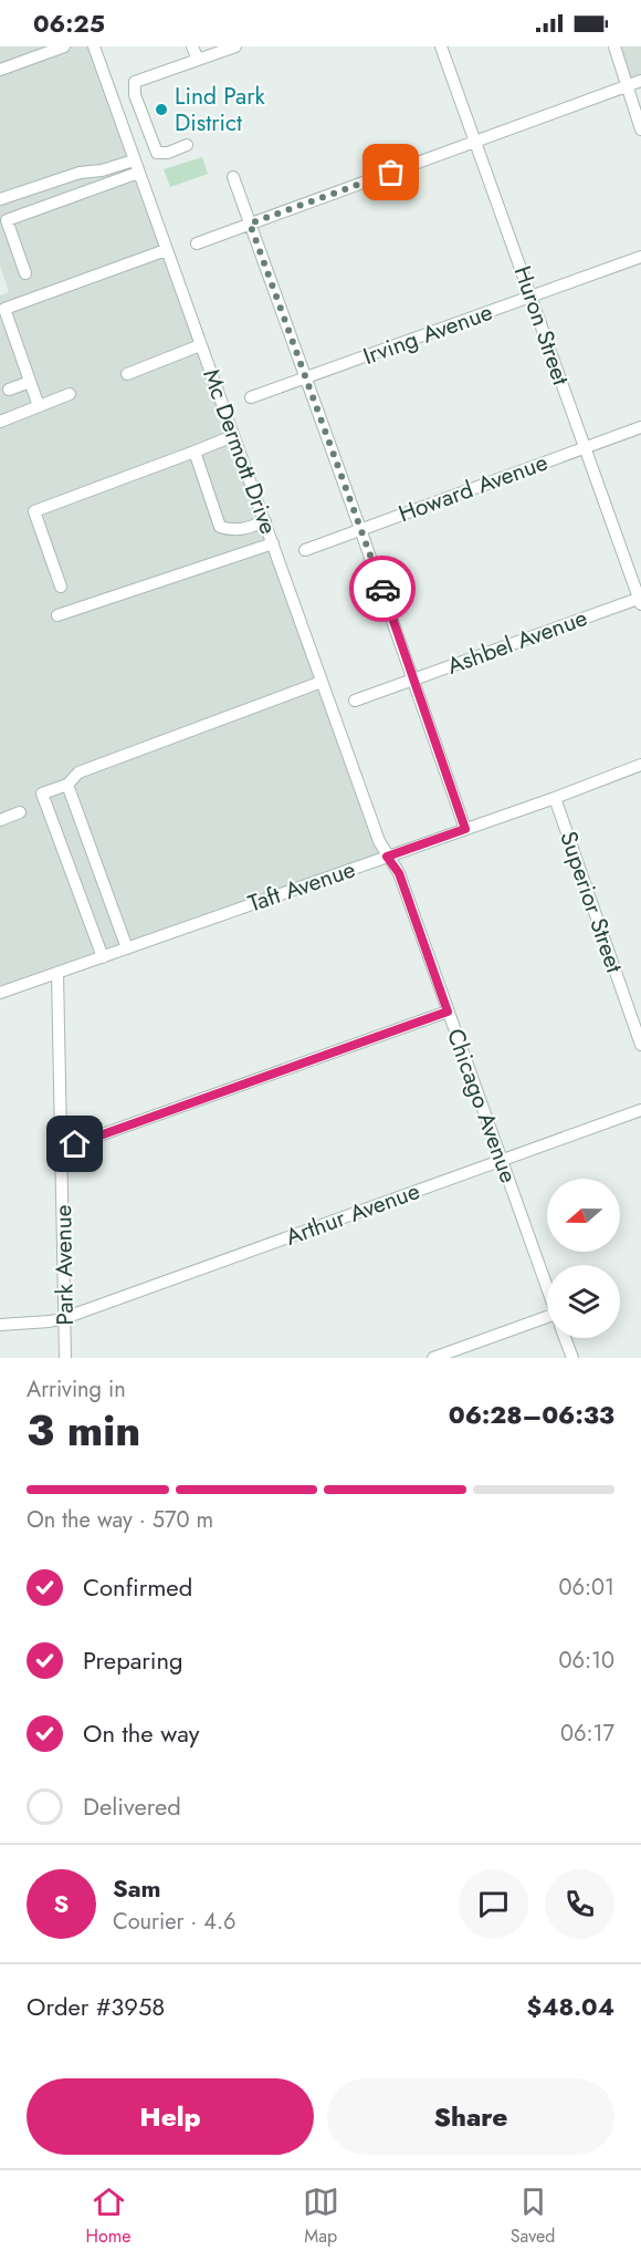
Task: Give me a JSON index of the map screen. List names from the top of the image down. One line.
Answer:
{"streets":{"street":["Huron Street","Irving Avenue","Mc Dermott Drive","Howard Avenue","Ashbel Avenue","Taft Avenue","Superior Street","Chicago Avenue","Arthur Avenue","Park Avenue"]},"crossings":[["Huron Street","Irving Avenue"],["Huron Street","Howard Avenue"],["Huron Street","Ashbel Avenue"],["Mc Dermott Drive","Taft Avenue"],["Mc Dermott Drive","Chicago Avenue"],["Taft Avenue","Superior Street"],["Taft Avenue","Chicago Avenue"],["Taft Avenue","Park Avenue"],["Chicago Avenue","Arthur Avenue"],["Arthur Avenue","Park Avenue"]],"places":["Lind Park District"],"north":"left","page":{"status":"06:25","heading":["3 min","Arriving in","06:28–06:33"],"panel":["Sam","Courier · 4.6","Order #3958","$48.04"],"bar":"On the way · 570 m","list":[["Confirmed","06:01"],["Preparing","06:10"],["On the way","06:17"],"Delivered"],"round":"S","buttons":["Help","Share"],"tabs":["Home","Map","Saved"]}}
